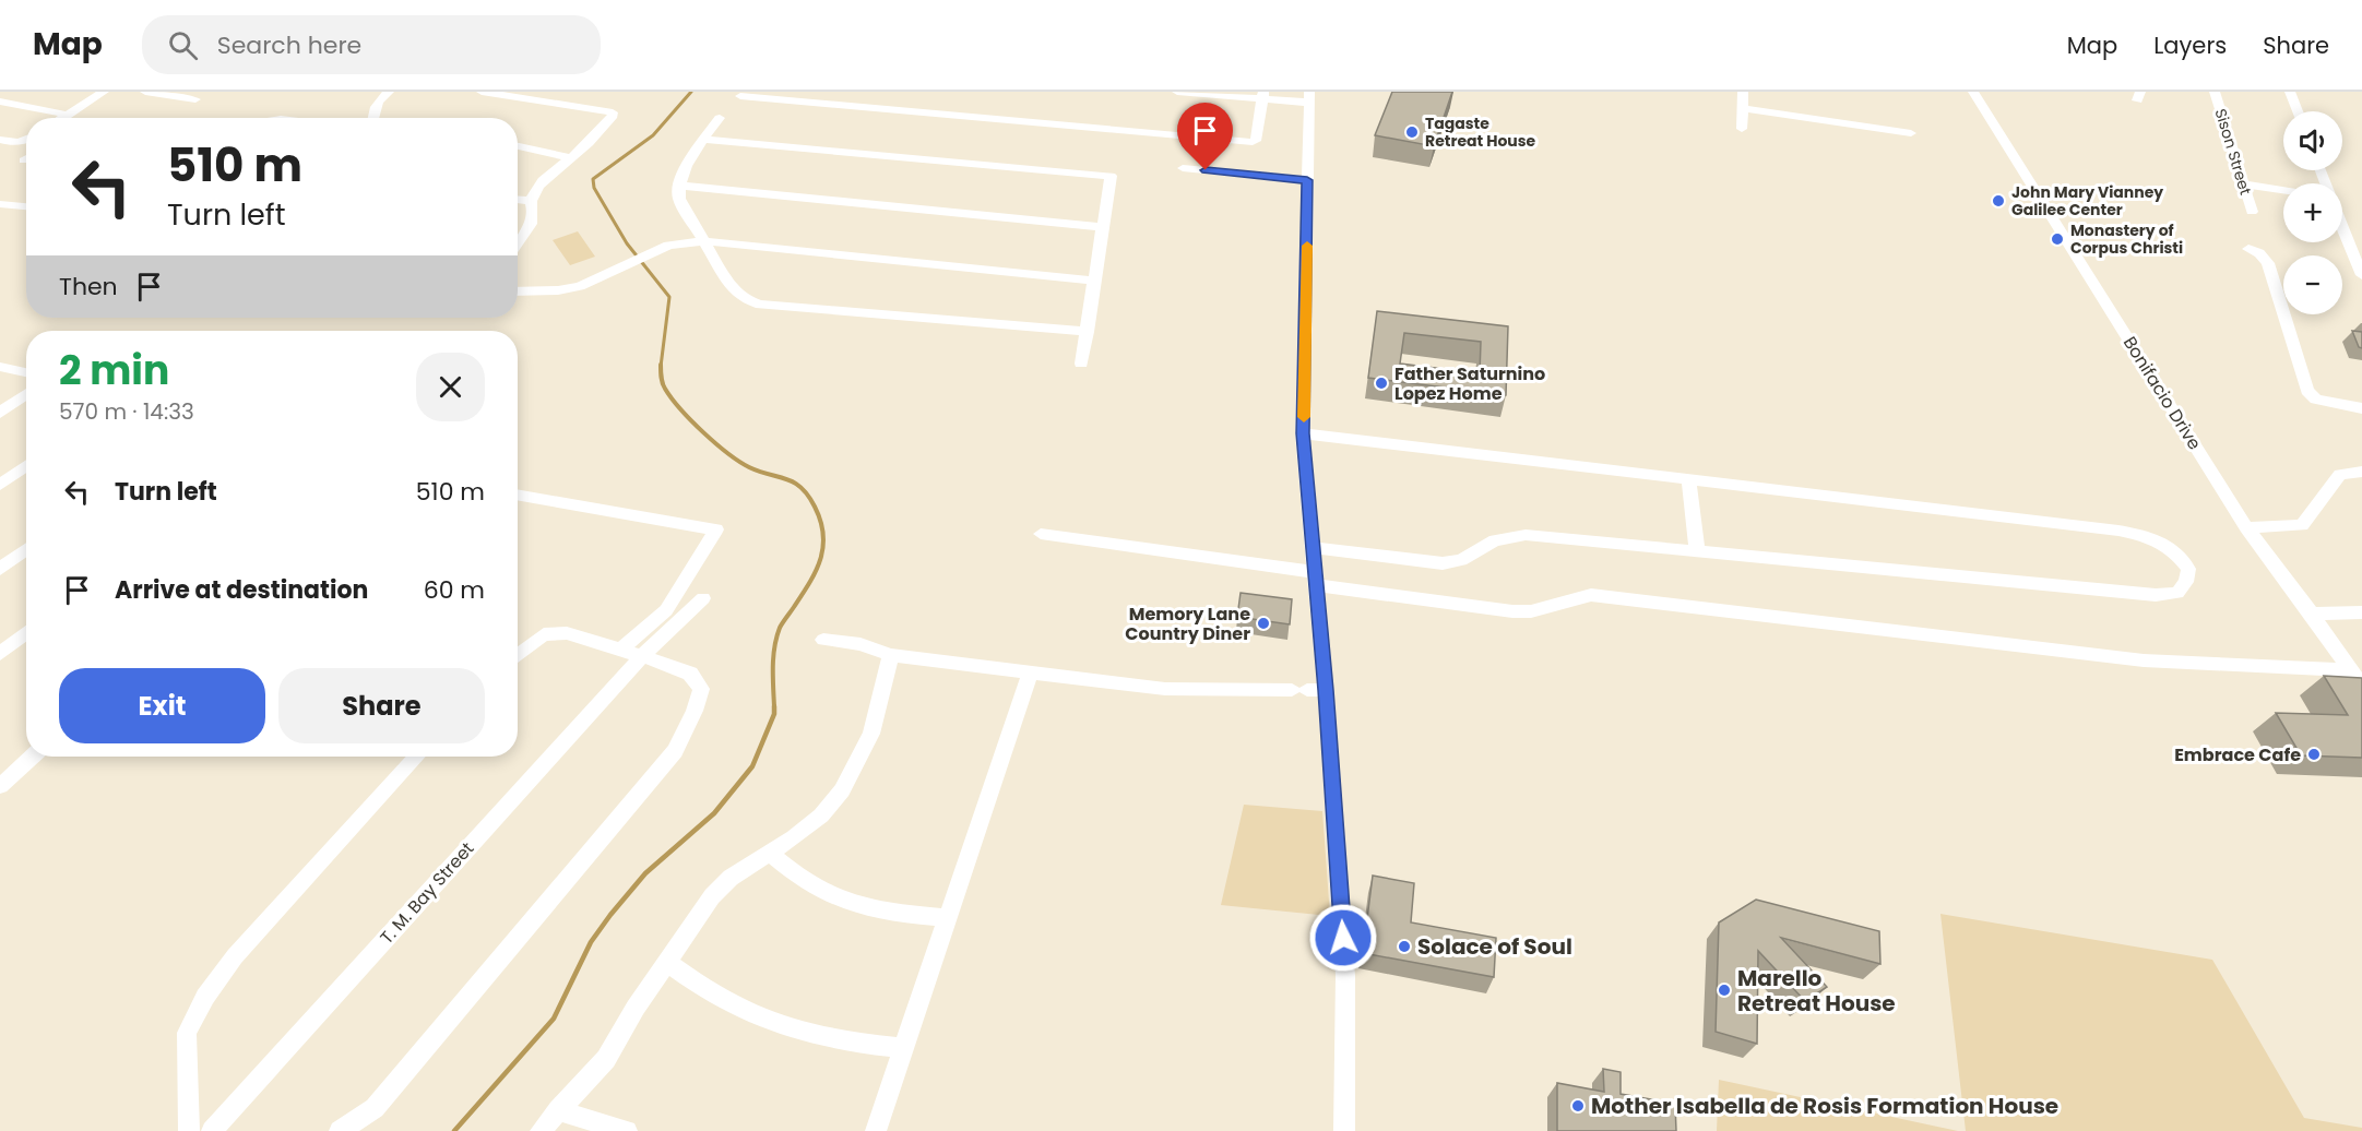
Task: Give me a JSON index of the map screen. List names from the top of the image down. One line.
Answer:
{"streets":{"street":["Sison Street","Bonifacio Drive","T. M. Bay Street"]},"places":["Tagaste Retreat House","John Mary Vianney Galilee Center","Monastery of Corpus Christi","Father Saturnino Lopez Home","Memory Lane Country Diner","Embrace Cafe","Solace of Soul","Marello Retreat House","Mother Isabella de Rosis Formation House"],"page":{"header":"Map","search":"Search here","nav":["Map","Layers","Share"],"map_buttons":["+","−"],"turn":["510 m","Turn left"],"then":"Then","heading":["2 min","570 m · 14:33"],"list":[{"name":"Turn left","value":"510 m"},{"name":"Arrive at destination","value":"60 m"}],"buttons":["Exit","Share"]}}
